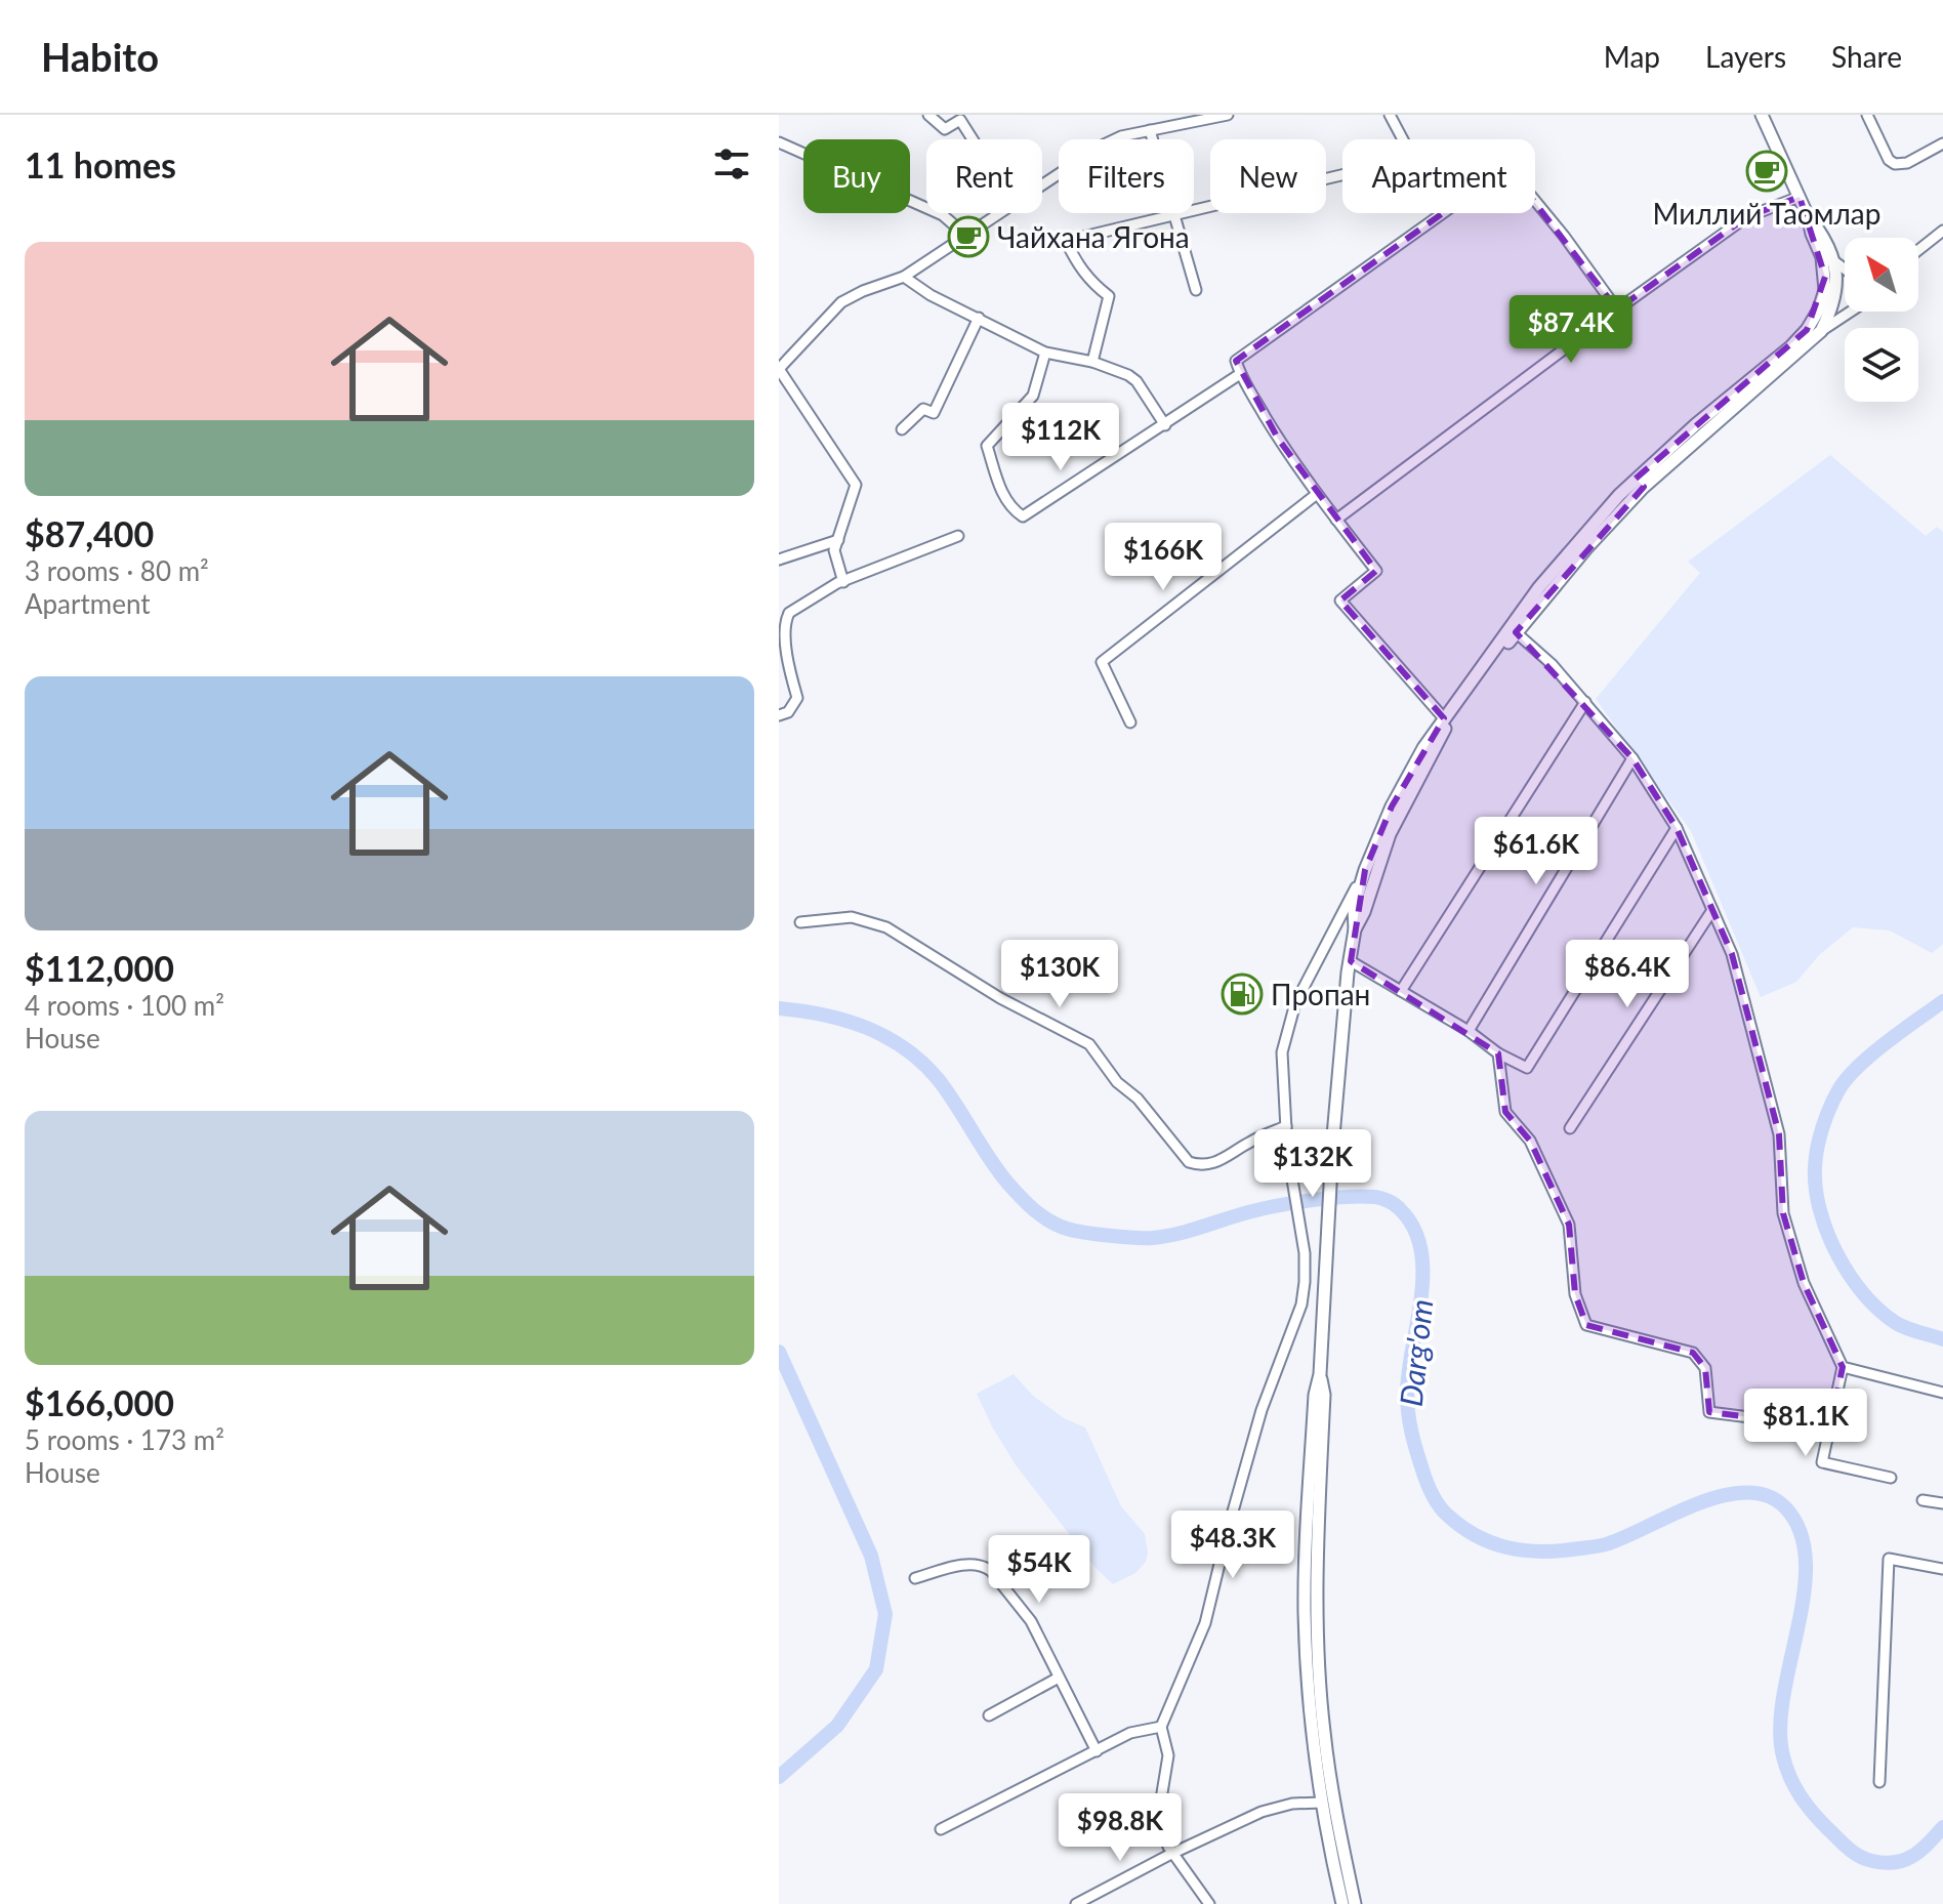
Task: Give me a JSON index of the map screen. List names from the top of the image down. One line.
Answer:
{"water":["Darg'om"],"places":{"cafe":["Миллий Таомлар","Чайхана Ягона"],"fuel station":["Пропан"]},"north":"top left","page":{"header":"Habito","nav":["Map","Layers","Share"],"heading":"11 homes","chip":["Buy","Rent","Filters","New","Apartment"],"list":[{"name":"$87,400","note":"3 rooms · 80 m² · Apartment"},{"name":"$112,000","note":"4 rooms · 100 m² · House"},{"name":"$166,000","note":"5 rooms · 173 m² · House"}],"price":["$87.4K","$112K","$166K","$61.6K","$130K","$86.4K","$132K","$81.1K","$48.3K","$54K","$98.8K"]}}
